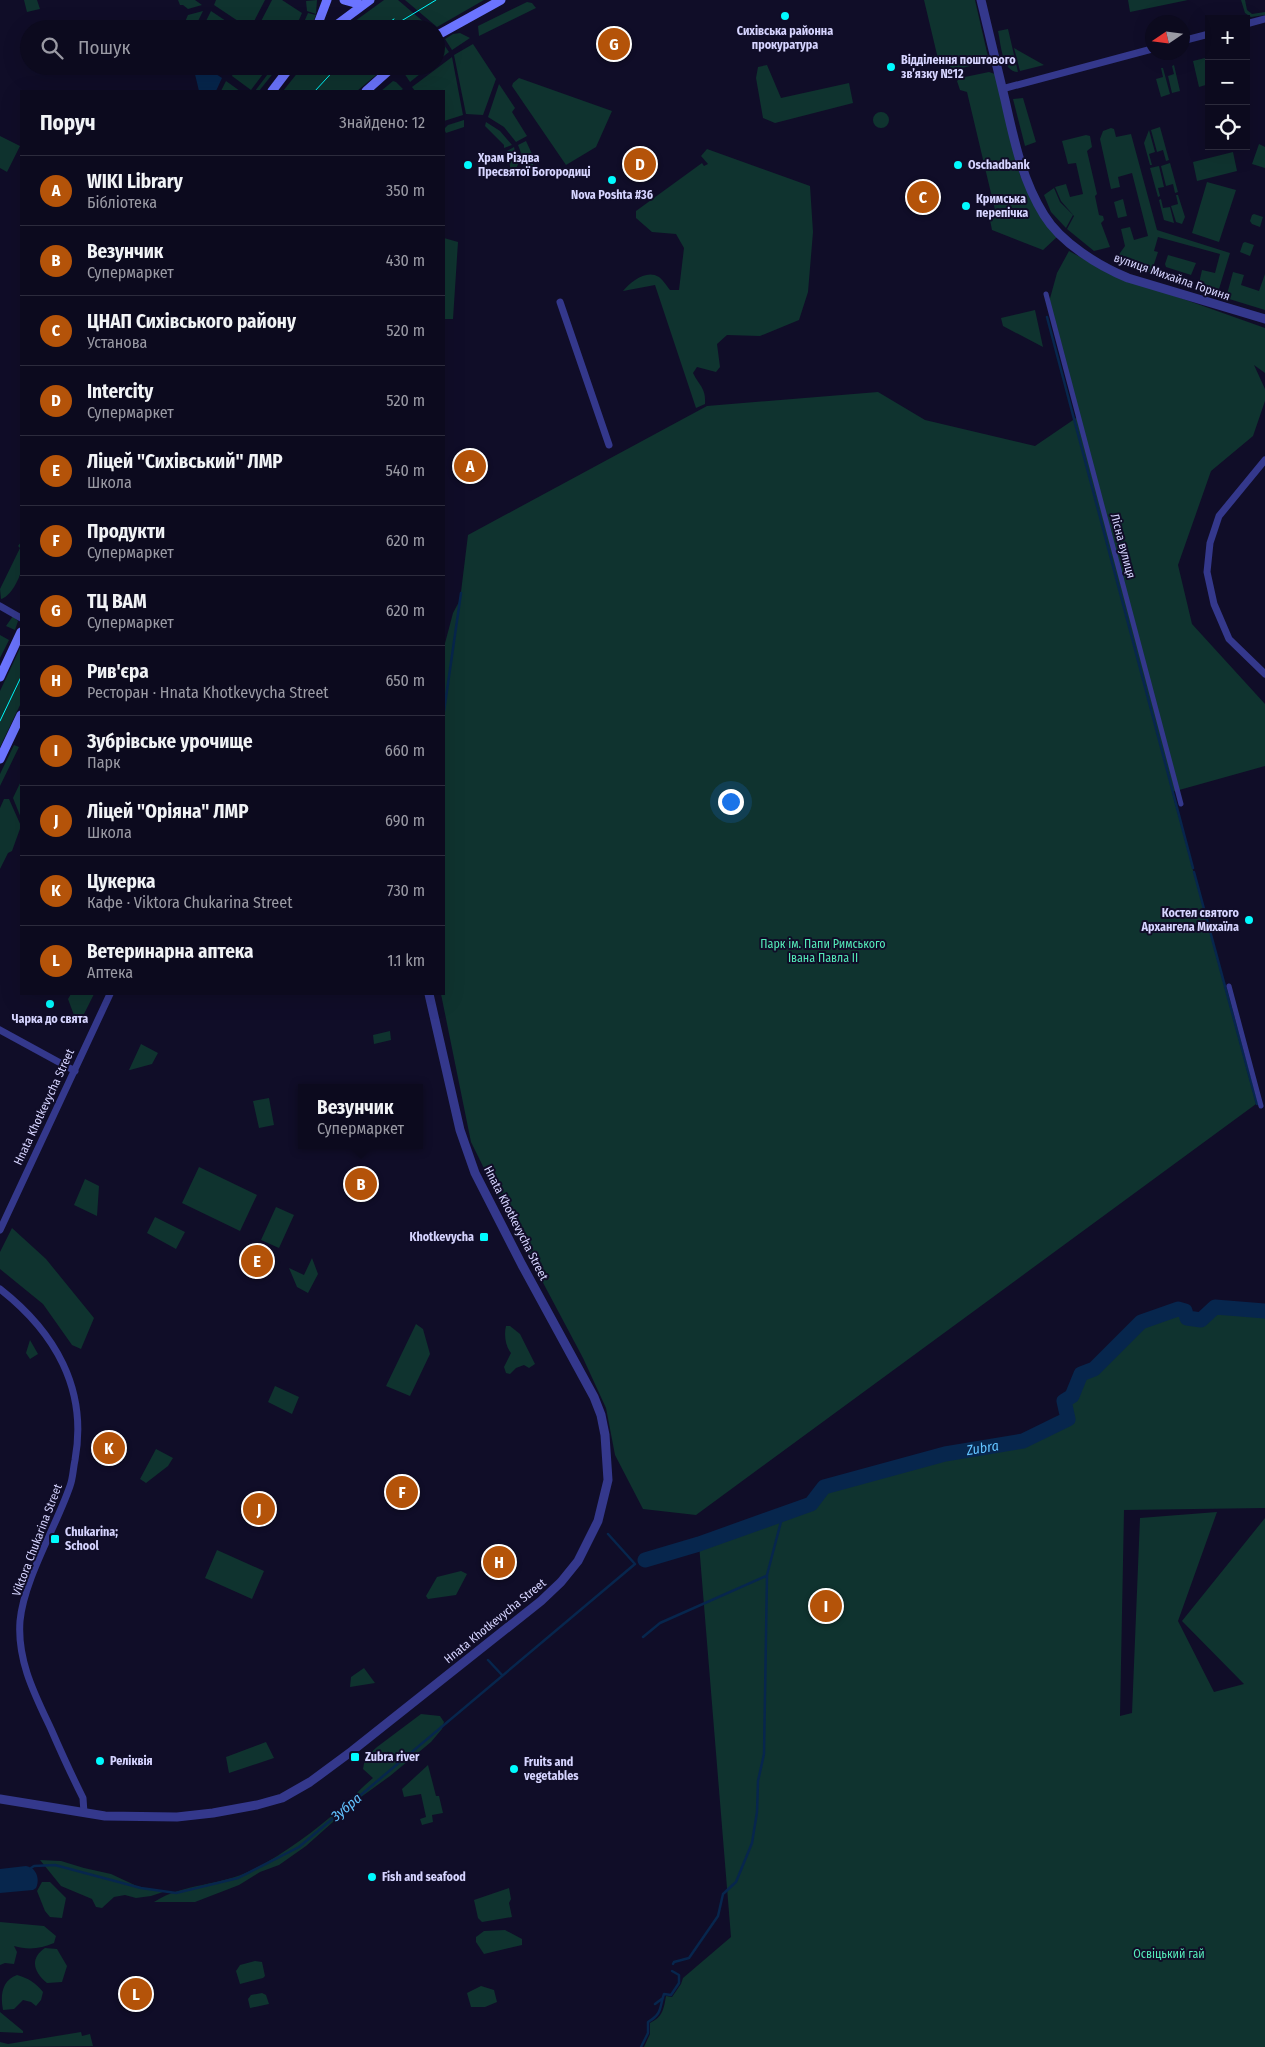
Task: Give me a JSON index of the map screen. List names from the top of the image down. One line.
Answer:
{"streets":{"street":["вулиця Михайла Гориня","Лісна вулиця","Hnata Khotkevycha Street","Viktora Chukarina Street"]},"crossings":[["Hnata Khotkevycha Street","Viktora Chukarina Street"]],"water":["Zubra","Зубра"],"parks":["Парк ім. Папи Римського Івана Павла ІІ","Освіцький гай"],"places":{"other":["Сихівська районна прокуратура","Відділення поштового зв’язку №12","Храм Різдва Пресвятої Богородиці","Oschadbank","Nova Poshta #36","Кримська перепічка","Костел святого Архангела Михаїла","Чарка до свята","Реліквія","Fruits and vegetables","Fish and seafood"],"transit":["Khotkevycha","Chukarina; School","Zubra river"]},"north":"left","page":{"map_buttons":["+","−"],"search":"Пошук","pins":["G","D","C","A","B","E","K","F","J","H","I","L"],"heading":["Поруч","Знайдено: 12"],"list":[{"mark":"A","name":"WIKI Library","note":"Бібліотека","value":"350 m"},{"mark":"B","name":"Везунчик","note":"Супермаркет","value":"430 m"},{"mark":"C","name":"ЦНАП Сихівського району","note":"Установа","value":"520 m"},{"mark":"D","name":"Intercity","note":"Супермаркет","value":"520 m"},{"mark":"E","name":"Ліцей \"Сихівський\" ЛМР","note":"Школа","value":"540 m"},{"mark":"F","name":"Продукти","note":"Супермаркет","value":"620 m"},{"mark":"G","name":"ТЦ ВАМ","note":"Супермаркет","value":"620 m"},{"mark":"H","name":"Рив'єра","note":"Ресторан · Hnata Khotkevycha Street","value":"650 m"},{"mark":"I","name":"Зубрівське урочище","note":"Парк","value":"660 m"},{"mark":"J","name":"Ліцей \"Оріяна\" ЛМР","note":"Школа","value":"690 m"},{"mark":"K","name":"Цукерка","note":"Кафе · Viktora Chukarina Street","value":"730 m"},{"mark":"L","name":"Ветеринарна аптека","note":"Аптека","value":"1.1 km"}],"popup":["Везунчик","Супермаркет"]}}
